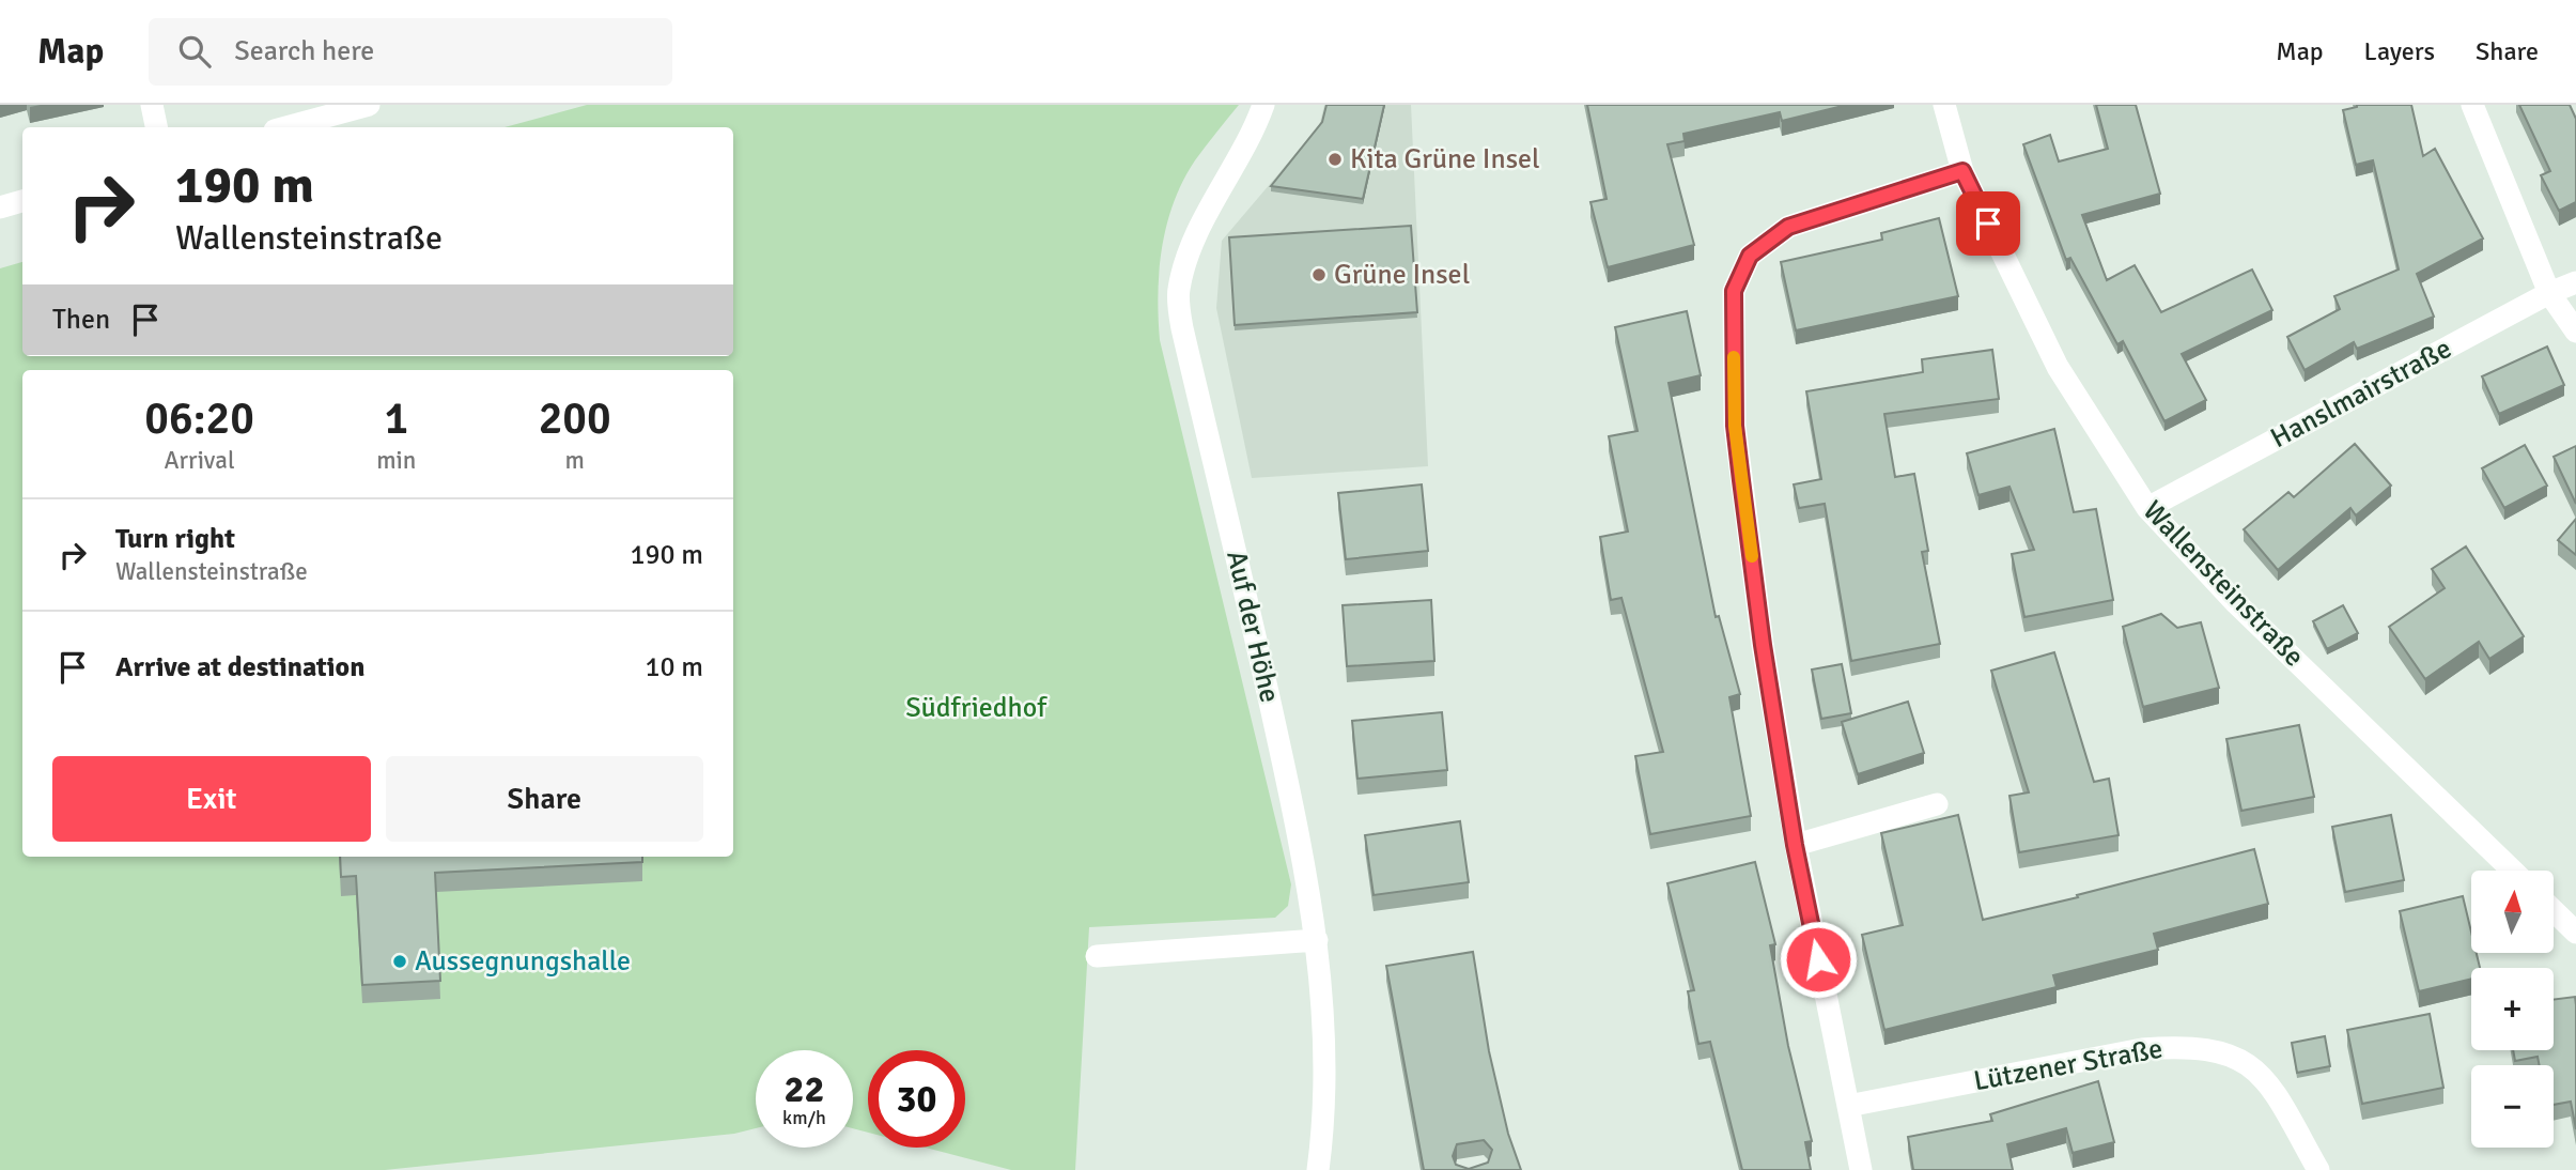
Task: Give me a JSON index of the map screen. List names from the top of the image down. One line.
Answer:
{"streets":{"street":["Hanslmairstraße","Wallensteinstraße","Auf der Höhe","Lützener Straße"]},"crossings":[["Hanslmairstraße","Wallensteinstraße"]],"parks":["Südfriedhof"],"places":["Kita Grüne Insel","Grüne Insel","Aussegnungshalle"],"north":"top","page":{"header":"Map","search":"Search here","nav":["Map","Layers","Share"],"turn":["190 m","Wallensteinstraße"],"then":"Then","eta":["06:20","Arrival","1","min","200","m"],"list":[{"name":"Turn right","note":"Wallensteinstraße","value":"190 m"},{"name":"Arrive at destination","value":"10 m"}],"buttons":["Exit","Share"],"map_buttons":["+","−"],"speed":"22 km/h","limit":"30"}}
